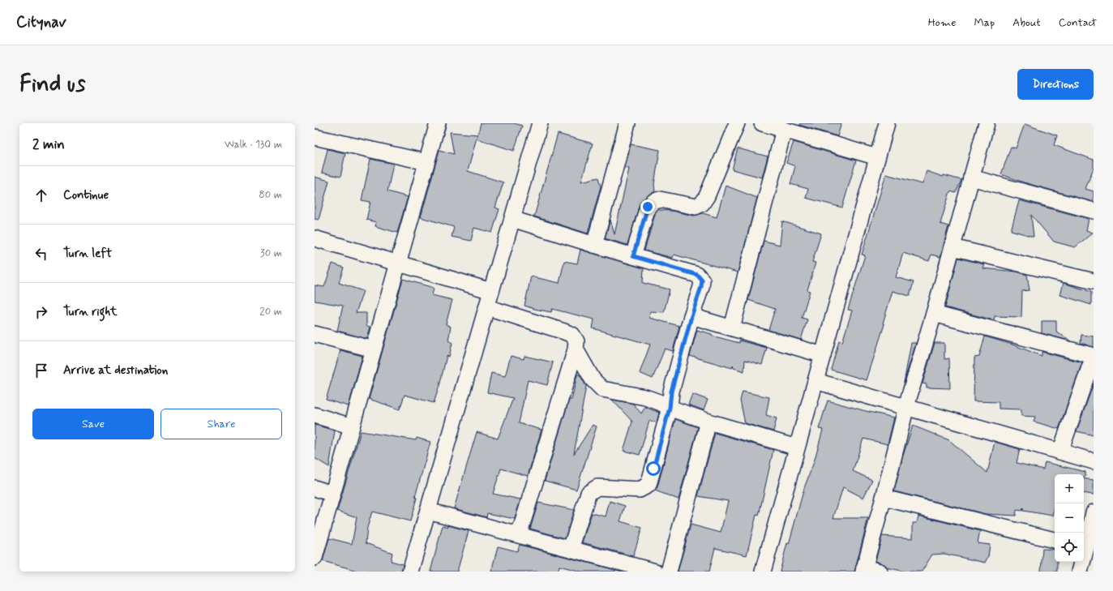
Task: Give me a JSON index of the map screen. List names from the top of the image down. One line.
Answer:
{"page":{"header":"Citynav","nav":["Home","Map","About","Contact"],"buttons":["Directions",["Save","Share"]],"title":"Find us","heading":["2 min","Walk · 130 m"],"list":[["Continue","80 m"],["Turn left","30 m"],["Turn right","20 m"],"Arrive at destination"],"map_buttons":["+","−"]}}
